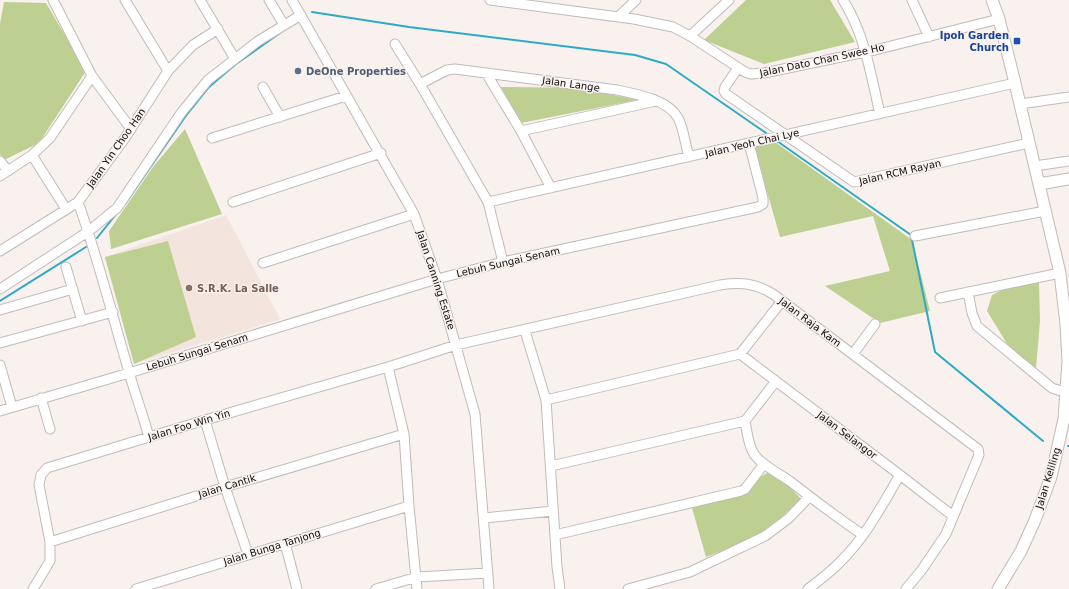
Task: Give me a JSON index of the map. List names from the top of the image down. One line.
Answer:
{"streets":{"main road":["Jalan Keliling"],"street":["Jalan Dato Chan Swee Ho","Jalan Lange","Jalan Yeoh Chai Lye","Jalan Yin Choo Han","Jalan RCM Rayan","Lebuh Sungai Senam","Jalan Canning Estate","Jalan Raja Kam","Jalan Foo Win Yin","Jalan Selangor","Jalan Cantik","Jalan Bunga Tanjong"]},"crossings":[["Jalan Dato Chan Swee Ho","Jalan RCM Rayan"],["Jalan Dato Chan Swee Ho","Jalan Keliling"],["Jalan Lange","Jalan Yeoh Chai Lye"],["Jalan Yeoh Chai Lye","Jalan RCM Rayan"],["Jalan Yeoh Chai Lye","Lebuh Sungai Senam"],["Jalan Yeoh Chai Lye","Jalan Keliling"],["Jalan RCM Rayan","Jalan Keliling"],["Lebuh Sungai Senam","Jalan Canning Estate"],["Jalan Canning Estate","Jalan Raja Kam"],["Jalan Canning Estate","Jalan Foo Win Yin"],["Jalan Raja Kam","Jalan Foo Win Yin"],["Jalan Raja Kam","Jalan Selangor"],["Jalan Foo Win Yin","Jalan Cantik"]],"places":{"transit":["Ipoh Garden Church"],"other":["DeOne Properties","S.R.K. La Salle"]}}
